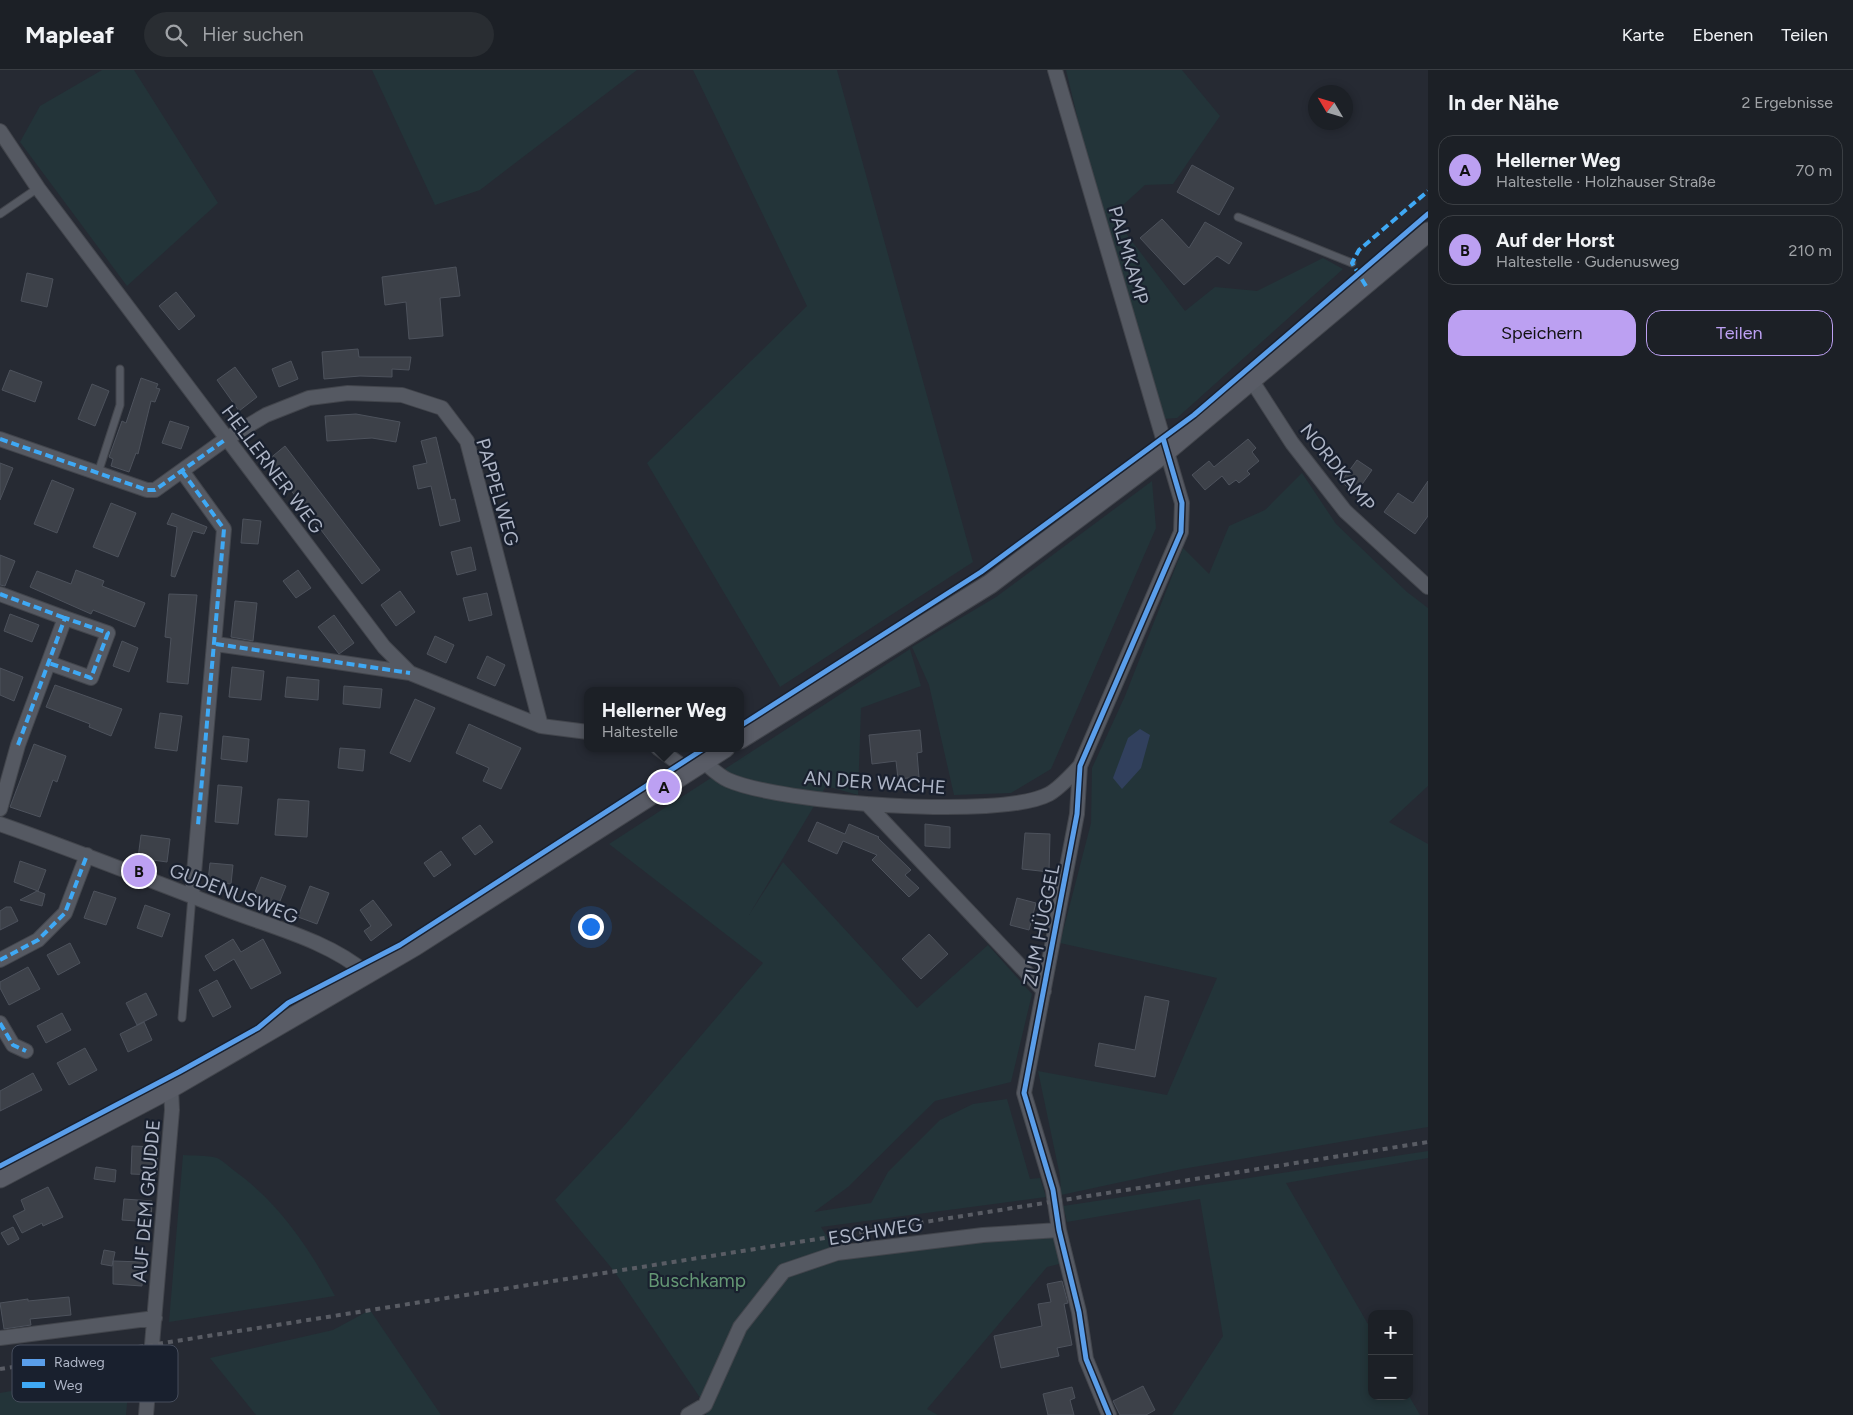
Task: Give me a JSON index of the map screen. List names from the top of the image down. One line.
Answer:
{"streets":{"street":["PALMKAMP","NORDKAMP","HELLERNER WEG","PAPPELWEG","AN DER WACHE","GUDENUSWEG","ZUM HÜGGEL","AUF DEM GRUDDE","ESCHWEG"]},"crossings":[["PALMKAMP","ZUM HÜGGEL"],["HELLERNER WEG","PAPPELWEG"],["AN DER WACHE","ZUM HÜGGEL"],["ZUM HÜGGEL","ESCHWEG"]],"parks":["Buschkamp"],"legend":["Radweg","Weg"],"north":"top left","page":{"header":"Mapleaf","search":"Hier suchen","nav":["Karte","Ebenen","Teilen"],"heading":["In der Nähe","2 Ergebnisse"],"list":[{"mark":"A","name":"Hellerner Weg","note":"Haltestelle · Holzhauser Straße","value":"70 m"},{"mark":"B","name":"Auf der Horst","note":"Haltestelle · Gudenusweg","value":"210 m"}],"buttons":["Speichern","Teilen"],"popup":["Hellerner Weg","Haltestelle"],"pins":["A","B"],"map_buttons":["+","−"]}}
